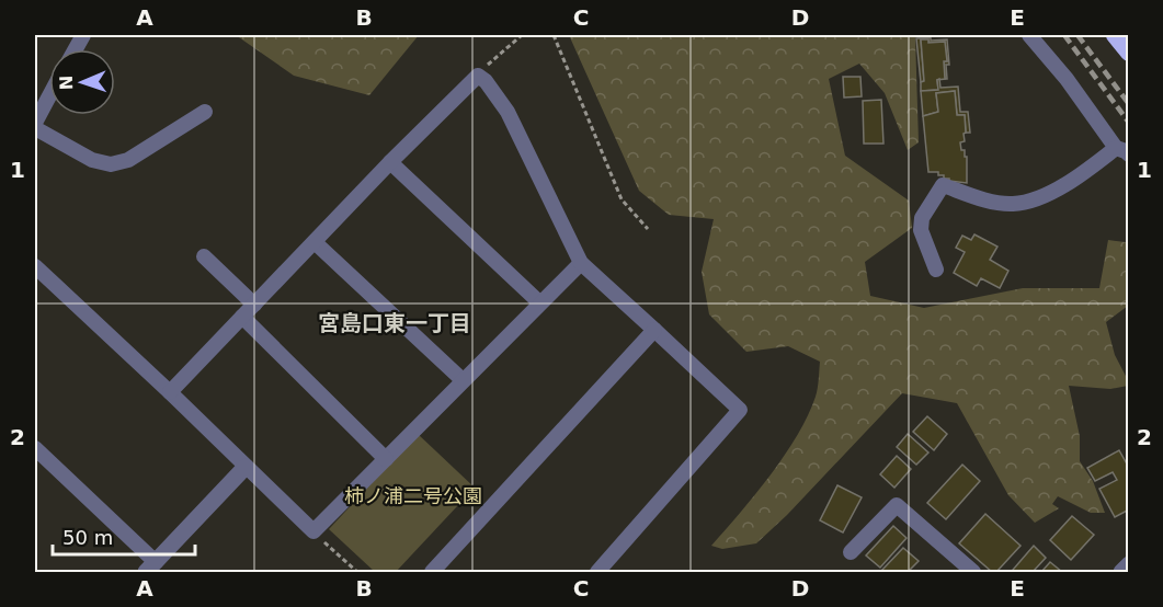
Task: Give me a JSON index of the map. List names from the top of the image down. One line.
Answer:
{"districts":["宮島口東一丁目"],"parks":["柿ノ浦二号公園"],"scale_bar":"50 m","north":"left","grid":{"columns":["A","B","C","D","E"],"rows":["1","2"]}}
